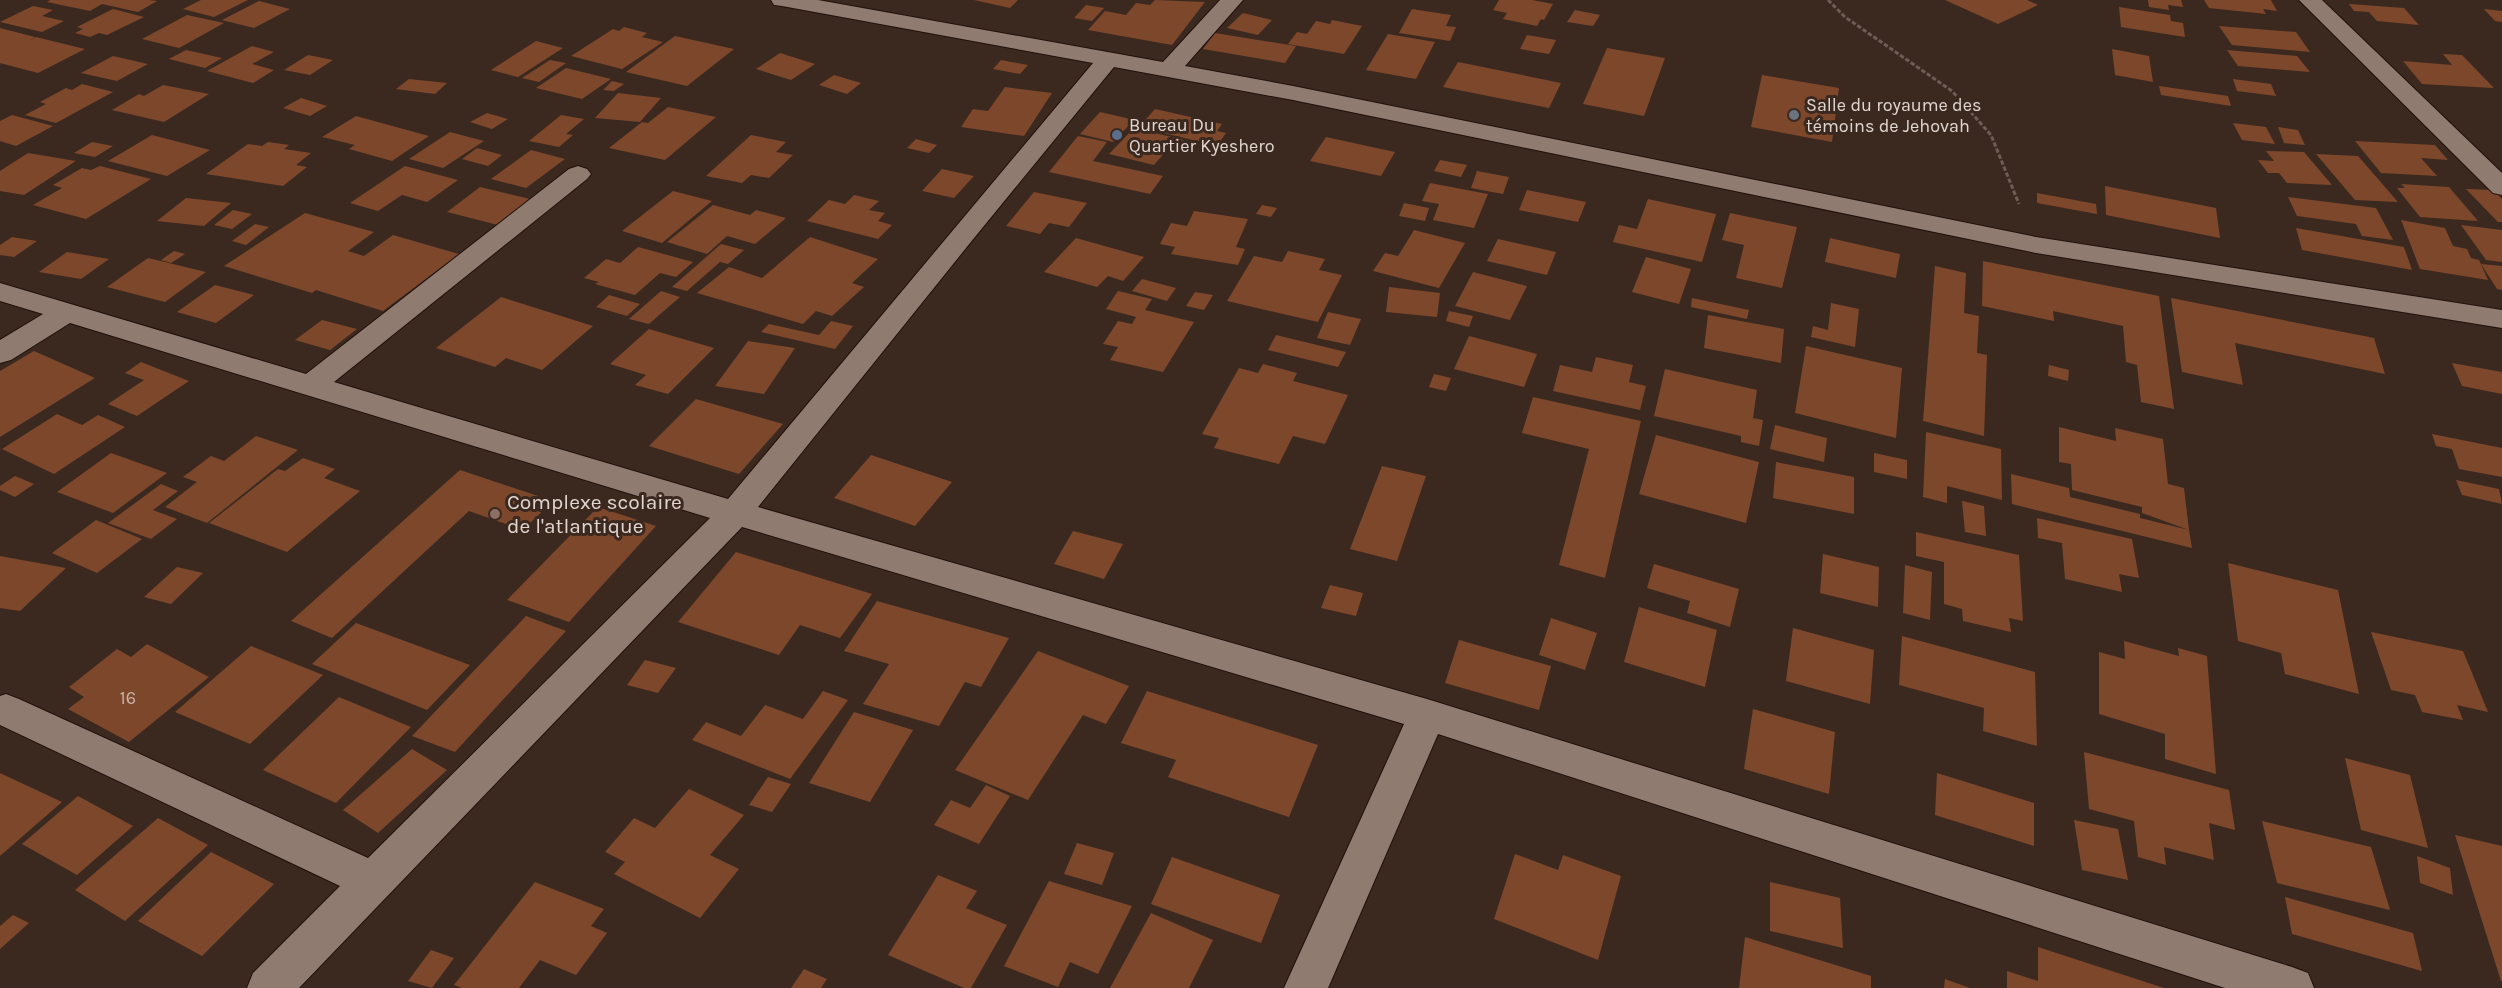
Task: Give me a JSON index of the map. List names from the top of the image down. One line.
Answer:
{"places":["Salle du royaume des témoins de Jehovah","Bureau Du Quartier Kyeshero","Complexe scolaire de l'atlantique"],"house_numbers":["16"]}
